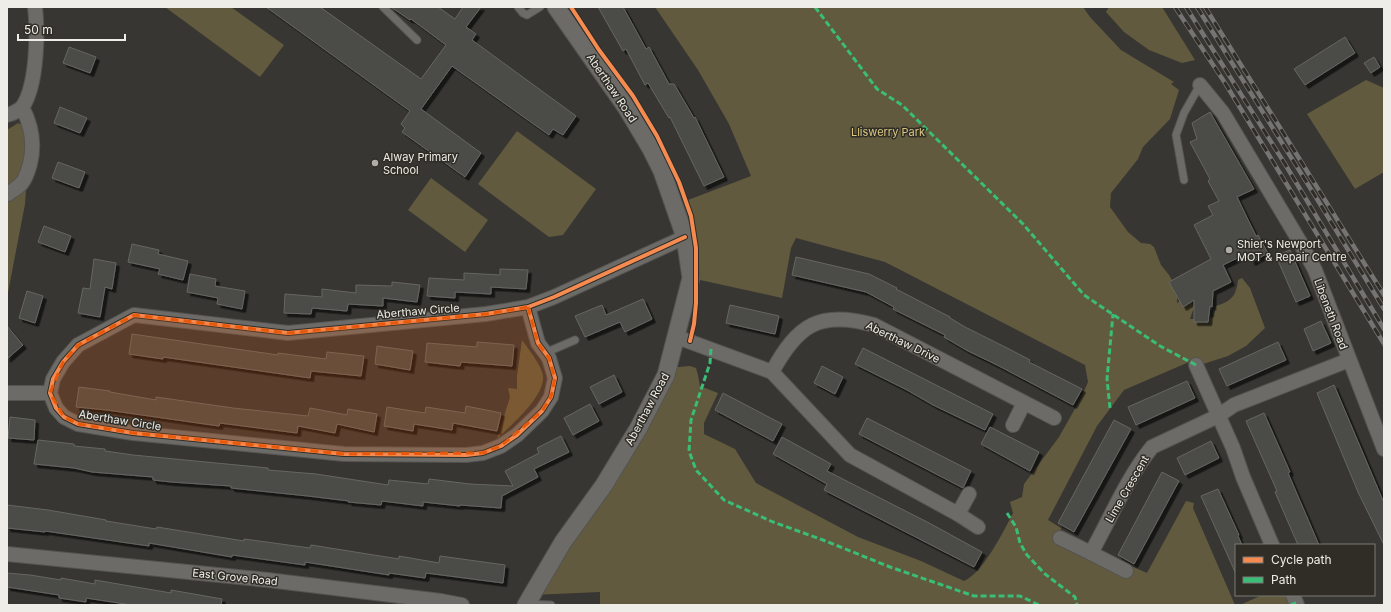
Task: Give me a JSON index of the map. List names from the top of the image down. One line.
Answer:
{"streets":{"street":["Aberthaw Road","Aberthaw Circle","Libeneth Road","Aberthaw Drive","Lime Crescent","East Grove Road"]},"crossings":[["Aberthaw Road","Aberthaw Circle"],["Libeneth Road","Lime Crescent"]],"parks":["Lliswerry Park"],"places":["Alway Primary School","Shier's Newport MOT & Repair Centre"],"legend":["Cycle path","Path"],"scale_bar":"50 m"}
